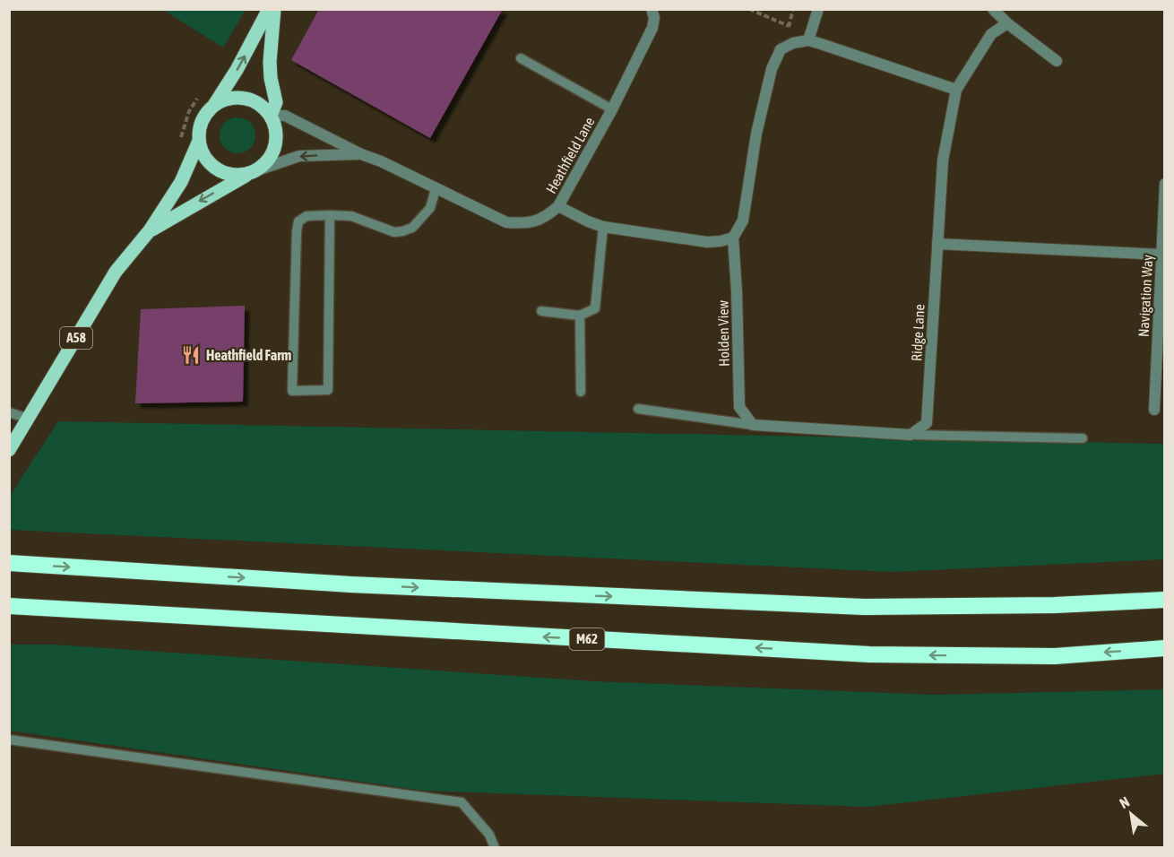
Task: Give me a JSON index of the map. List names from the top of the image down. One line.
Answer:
{"streets":{"highway":["M62"],"main road":["A58"],"street":["Heathfield Lane","Navigation Way","Ridge Lane","Holden View"]},"crossings":[["Heathfield Lane","A58"]],"places":{"restaurant":["Heathfield Farm"]},"north":"top left"}
